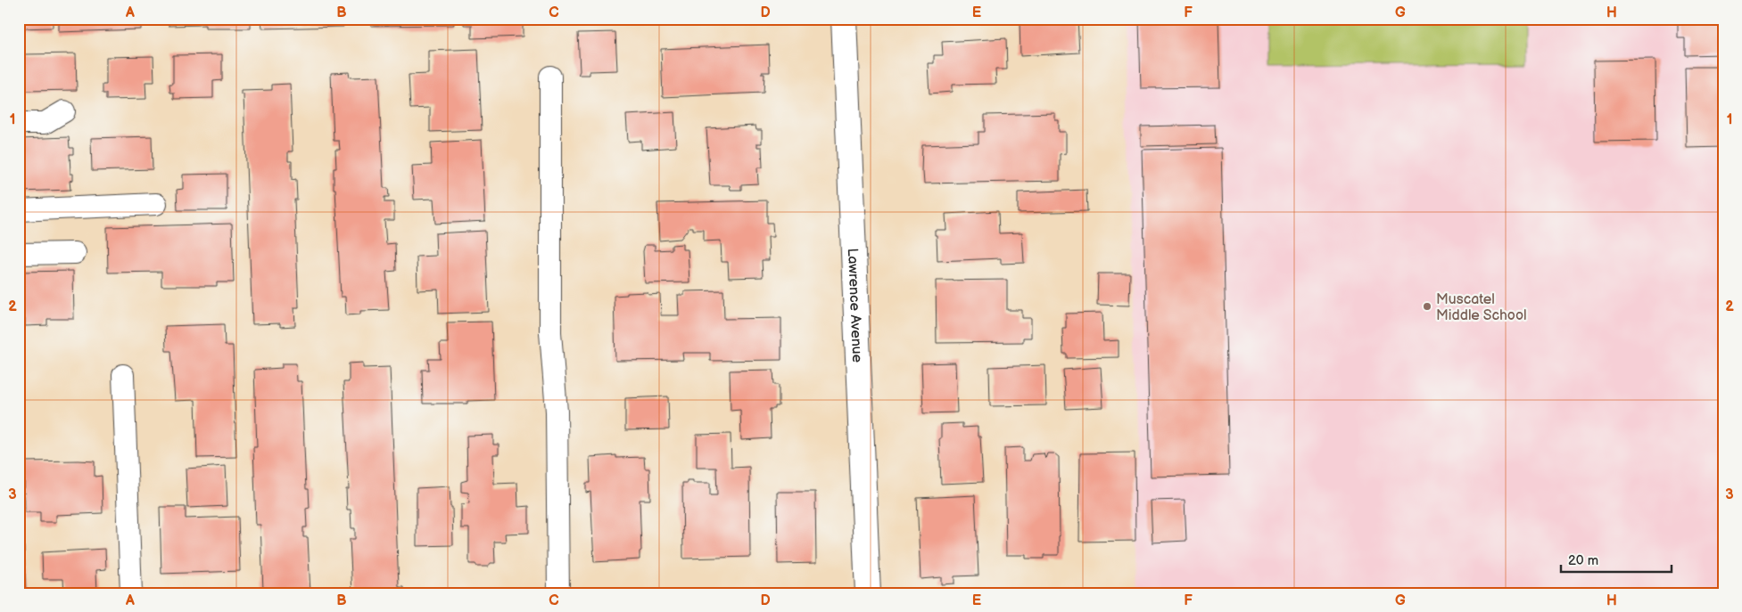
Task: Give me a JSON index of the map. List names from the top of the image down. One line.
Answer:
{"streets":{"street":["Lawrence Avenue"]},"places":["Muscatel Middle School"],"scale_bar":"20 m","grid":{"columns":["A","B","C","D","E","F","G","H"],"rows":["1","2","3"]}}
